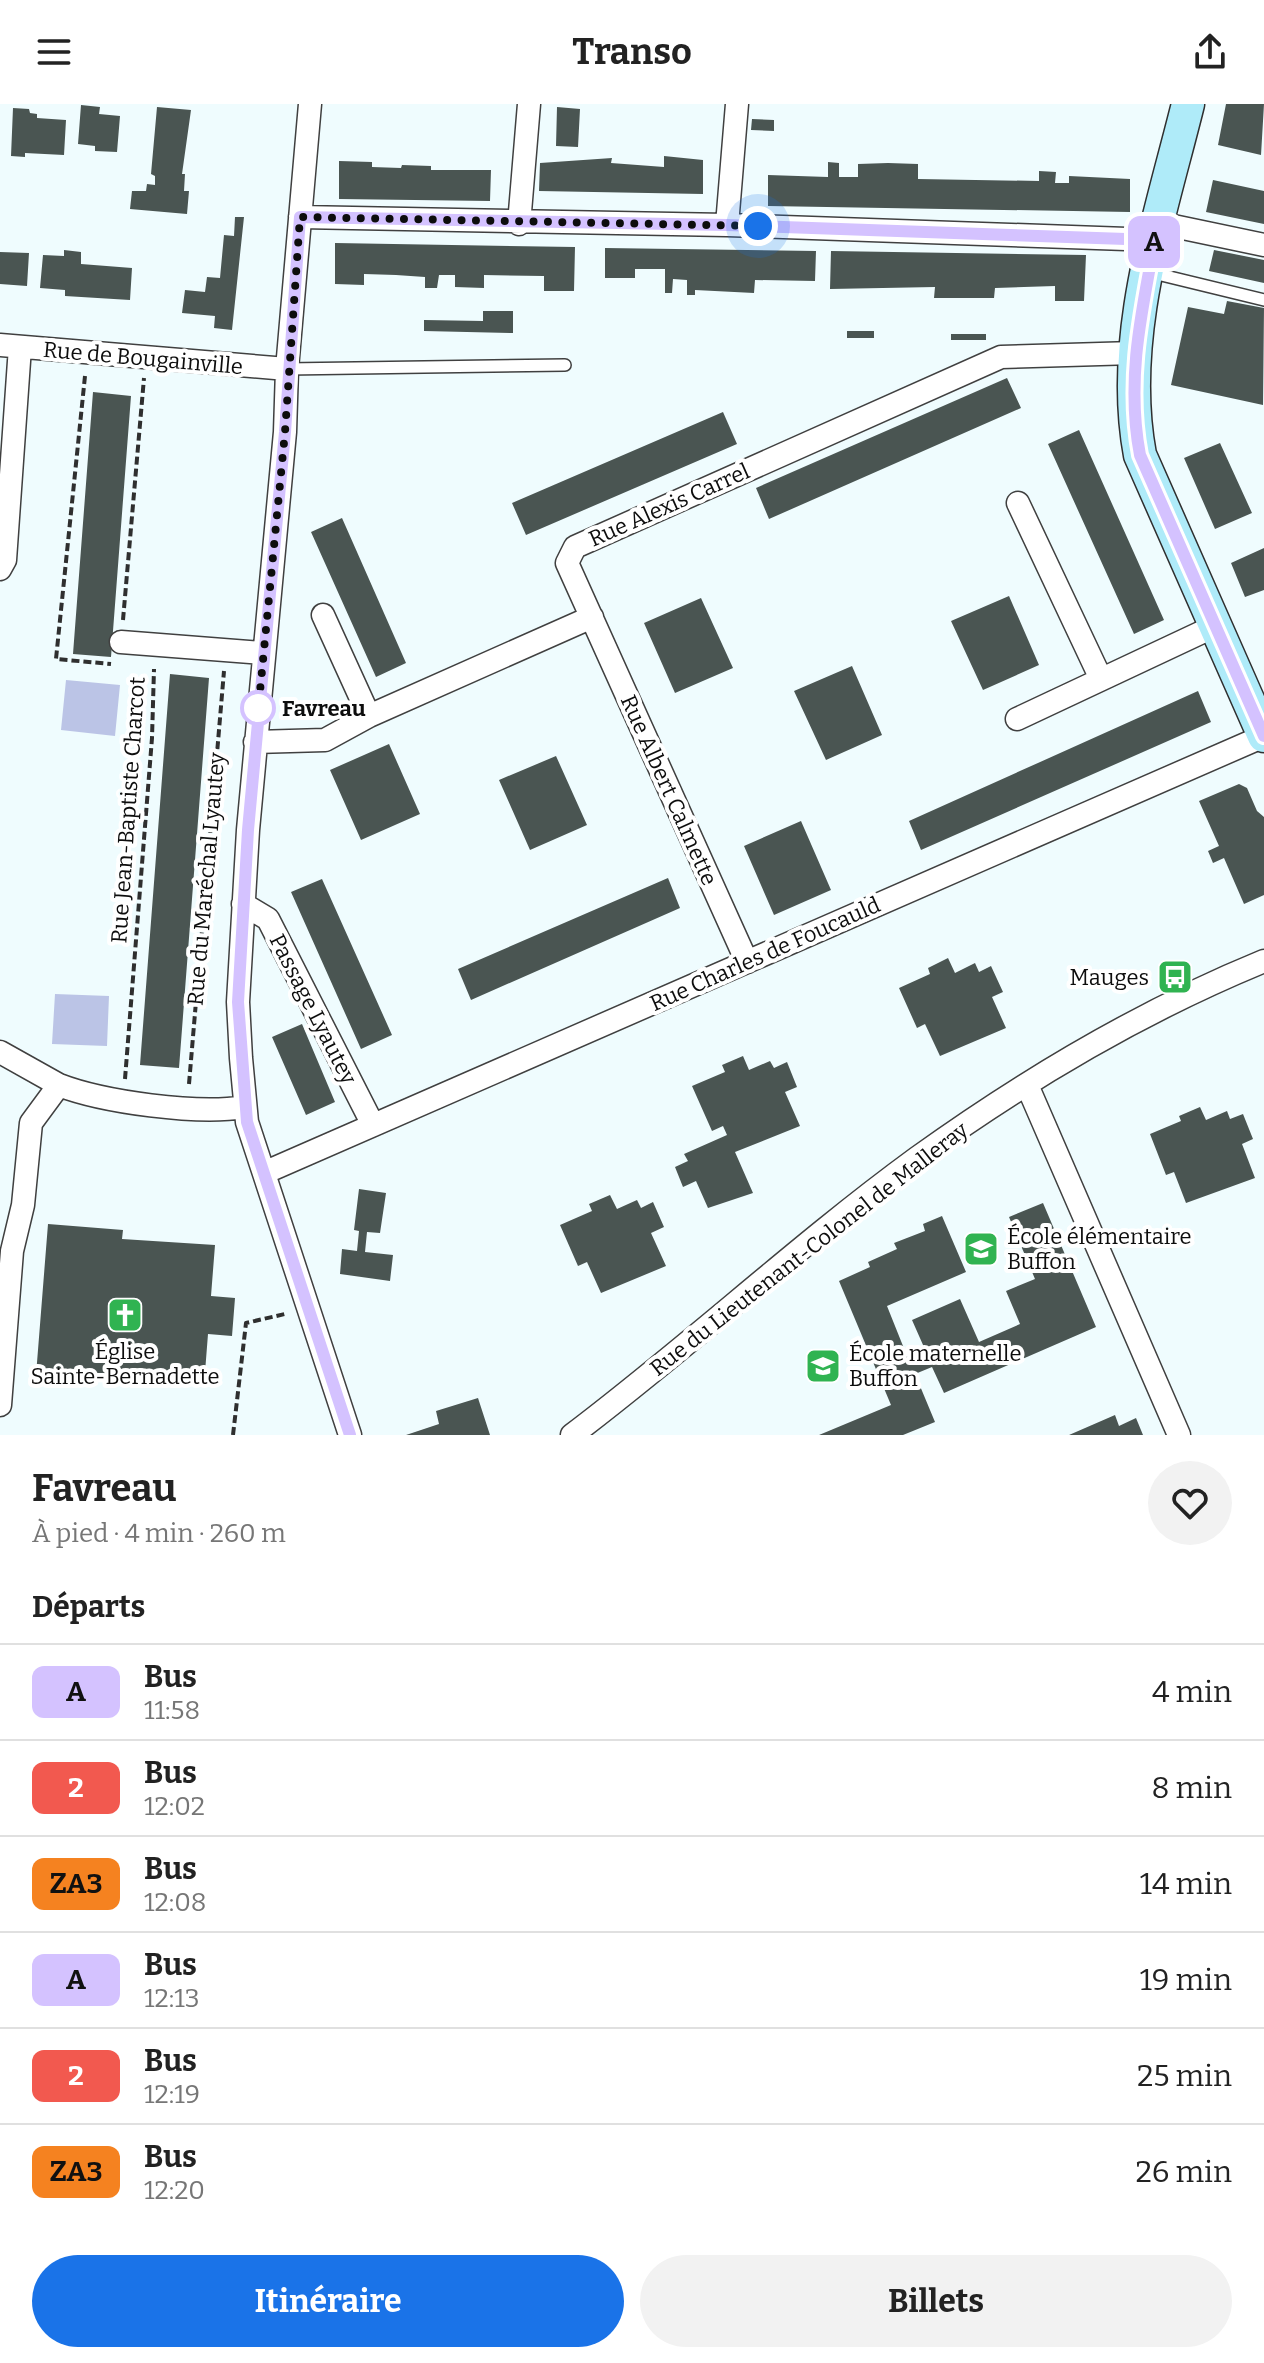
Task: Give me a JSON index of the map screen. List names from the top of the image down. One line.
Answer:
{"streets":{"street":["Rue de Bougainville","Rue Alexis Carrel","Rue Albert Calmette","Rue du Maréchal Lyautey","Rue Charles de Foucauld","Passage Lyautey","Rue du Lieutenant-Colonel de Malleray"],"path":["Rue Jean-Baptiste Charcot"]},"crossings":[["Rue de Bougainville","Rue du Maréchal Lyautey"],["Rue Alexis Carrel","Rue Albert Calmette"],["Rue Albert Calmette","Rue Charles de Foucauld"],["Rue du Maréchal Lyautey","Rue Charles de Foucauld"],["Rue du Maréchal Lyautey","Passage Lyautey"],["Rue Charles de Foucauld","Passage Lyautey"]],"places":{"other":["Favreau"],"bus stop":["Mauges"],"school or university":["École élémentaire Buffon","École maternelle Buffon"],"church":["Église Sainte-Bernadette"]},"lines":["bus line A"],"page":{"header":"Transo","on_map":"A","heading":[["Favreau","À pied · 4 min · 260 m"],"Départs"],"list":[{"mark":"A","name":"Bus","note":"11:58","value":"4 min"},{"mark":"2","name":"Bus","note":"12:02","value":"8 min"},{"mark":"ZA3","name":"Bus","note":"12:08","value":"14 min"},{"mark":"A","name":"Bus","note":"12:13","value":"19 min"},{"mark":"2","name":"Bus","note":"12:19","value":"25 min"},{"mark":"ZA3","name":"Bus","note":"12:20","value":"26 min"}],"buttons":["Itinéraire","Billets"]}}
